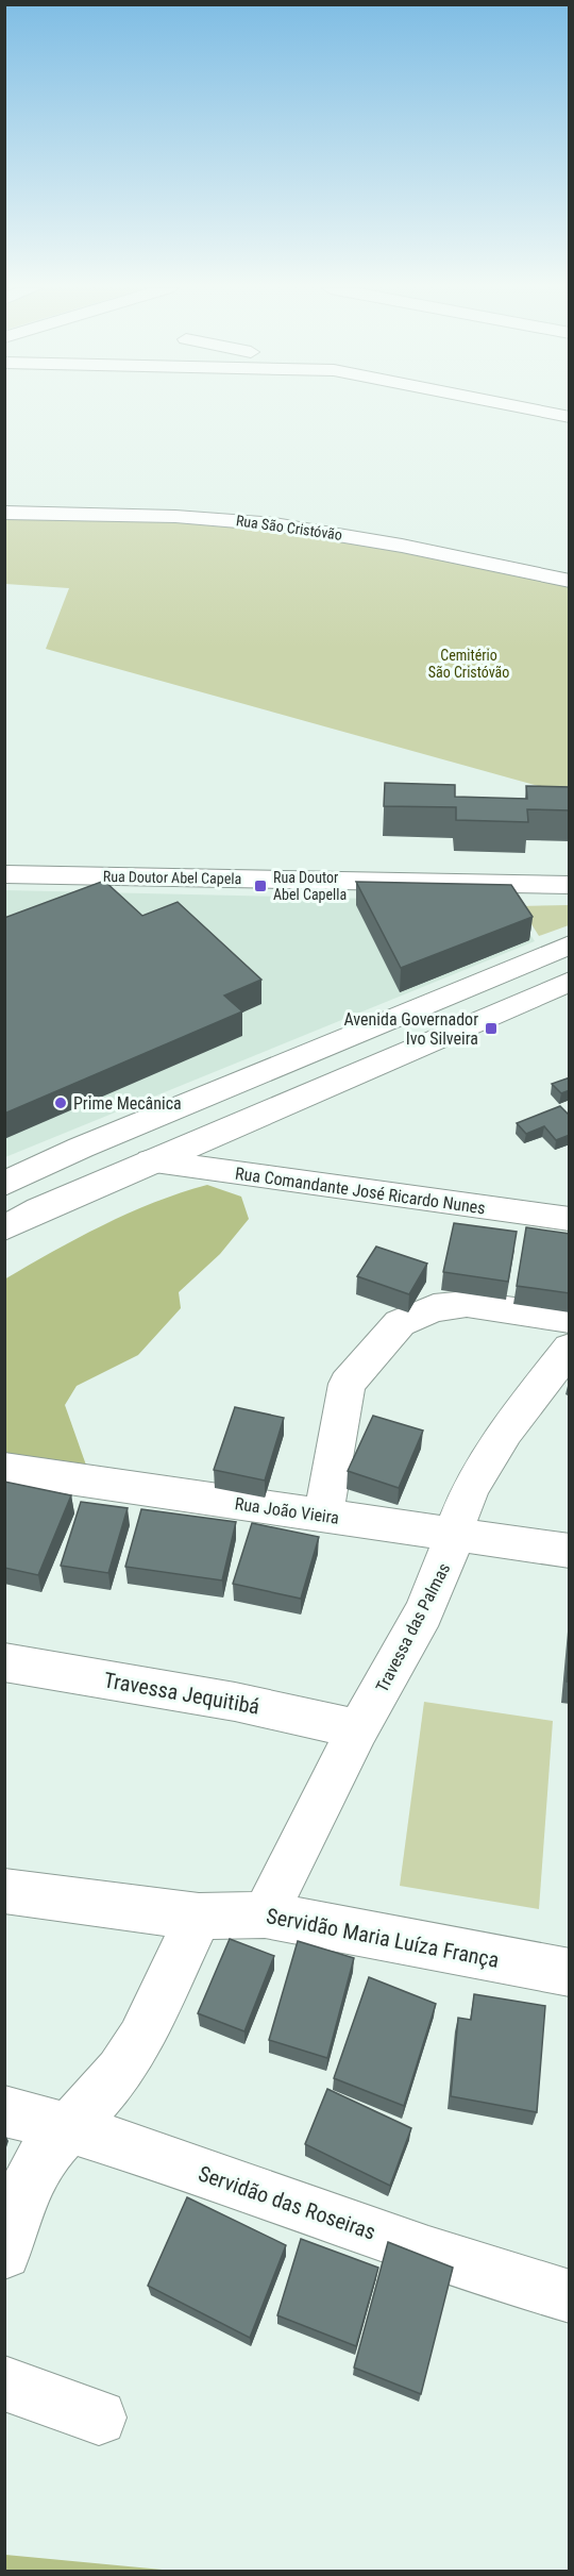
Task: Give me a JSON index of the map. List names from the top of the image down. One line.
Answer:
{"streets":{"main road":["Rua São Cristóvão","Rua Doutor Abel Capela","Rua Comandante José Ricardo Nunes","Rua João Vieira","Travessa das Palmas","Travessa Jequitibá","Servidão Maria Luíza França","Servidão das Roseiras"]},"crossings":[["Rua João Vieira","Travessa das Palmas"],["Travessa das Palmas","Travessa Jequitibá"],["Travessa das Palmas","Servidão Maria Luíza França"]],"parks":["Cemitério São Cristóvão"],"places":{"transit":["Rua Doutor Abel Capella","Avenida Governador Ivo Silveira"],"other":["Prime Mecânica"]}}
